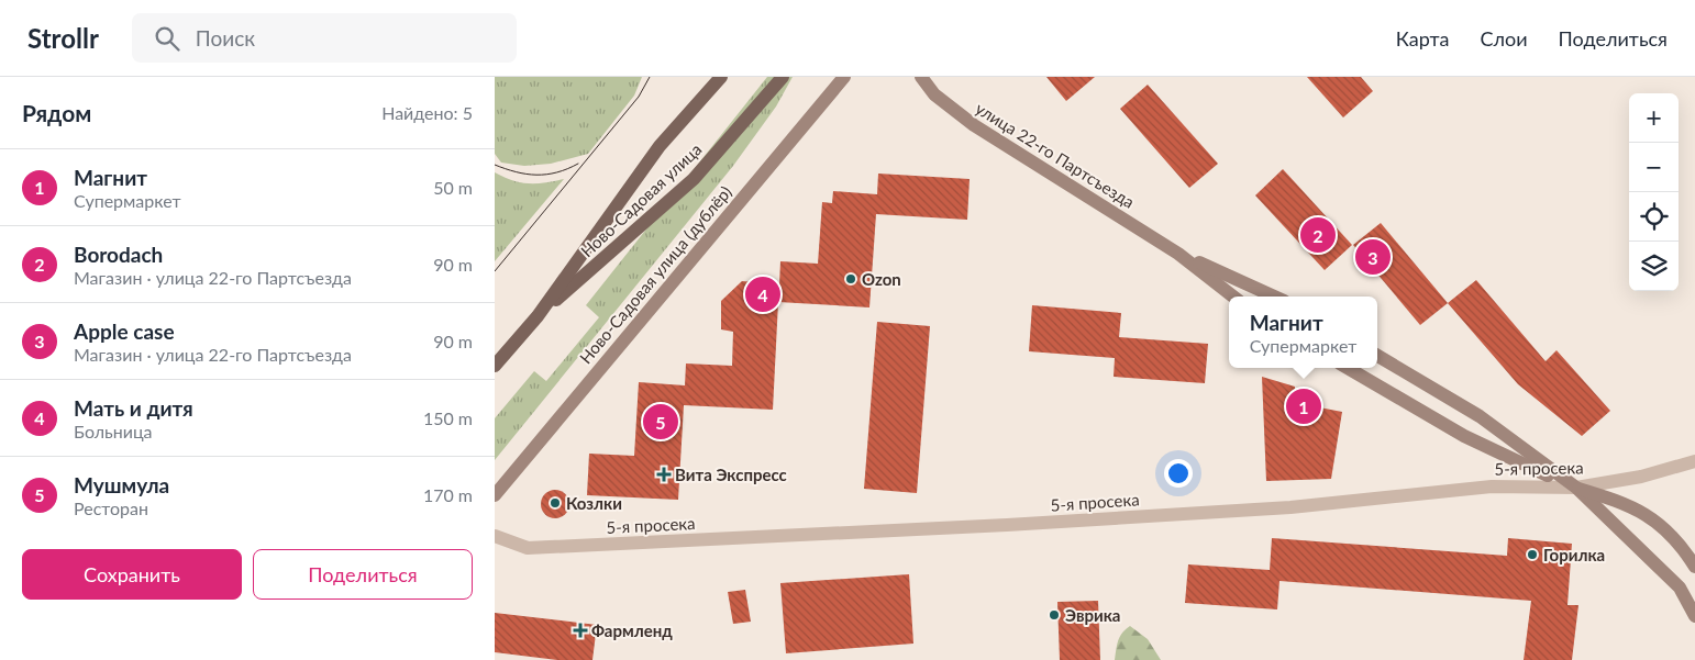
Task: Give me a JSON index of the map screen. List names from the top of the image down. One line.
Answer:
{"streets":{"main road":["улица 22-го Партсъезда","Ново-Садовая улица","Ново-Садовая улица (дублёр)"],"street":["5-я просека"]},"places":{"other":["Ozon","Козлки","Горилка","Эврика"],"health":["Вита Экспресс","Фармленд"]},"page":{"header":"Strollr","search":"Поиск","nav":["Карта","Слои","Поделиться"],"heading":["Рядом","Найдено: 5"],"map_buttons":["+","−"],"list":[{"mark":"1","name":"Магнит","note":"Супермаркет","value":"50 m"},{"mark":"2","name":"Borodach","note":"Магазин · улица 22-го Партсъезда","value":"90 m"},{"mark":"3","name":"Apple case","note":"Магазин · улица 22-го Партсъезда","value":"90 m"},{"mark":"4","name":"Мать и дитя","note":"Больница","value":"150 m"},{"mark":"5","name":"Мушмула","note":"Ресторан","value":"170 m"}],"pins":["2","3","4","1","5"],"popup":["Магнит","Супермаркет"],"buttons":["Сохранить","Поделиться"]}}
